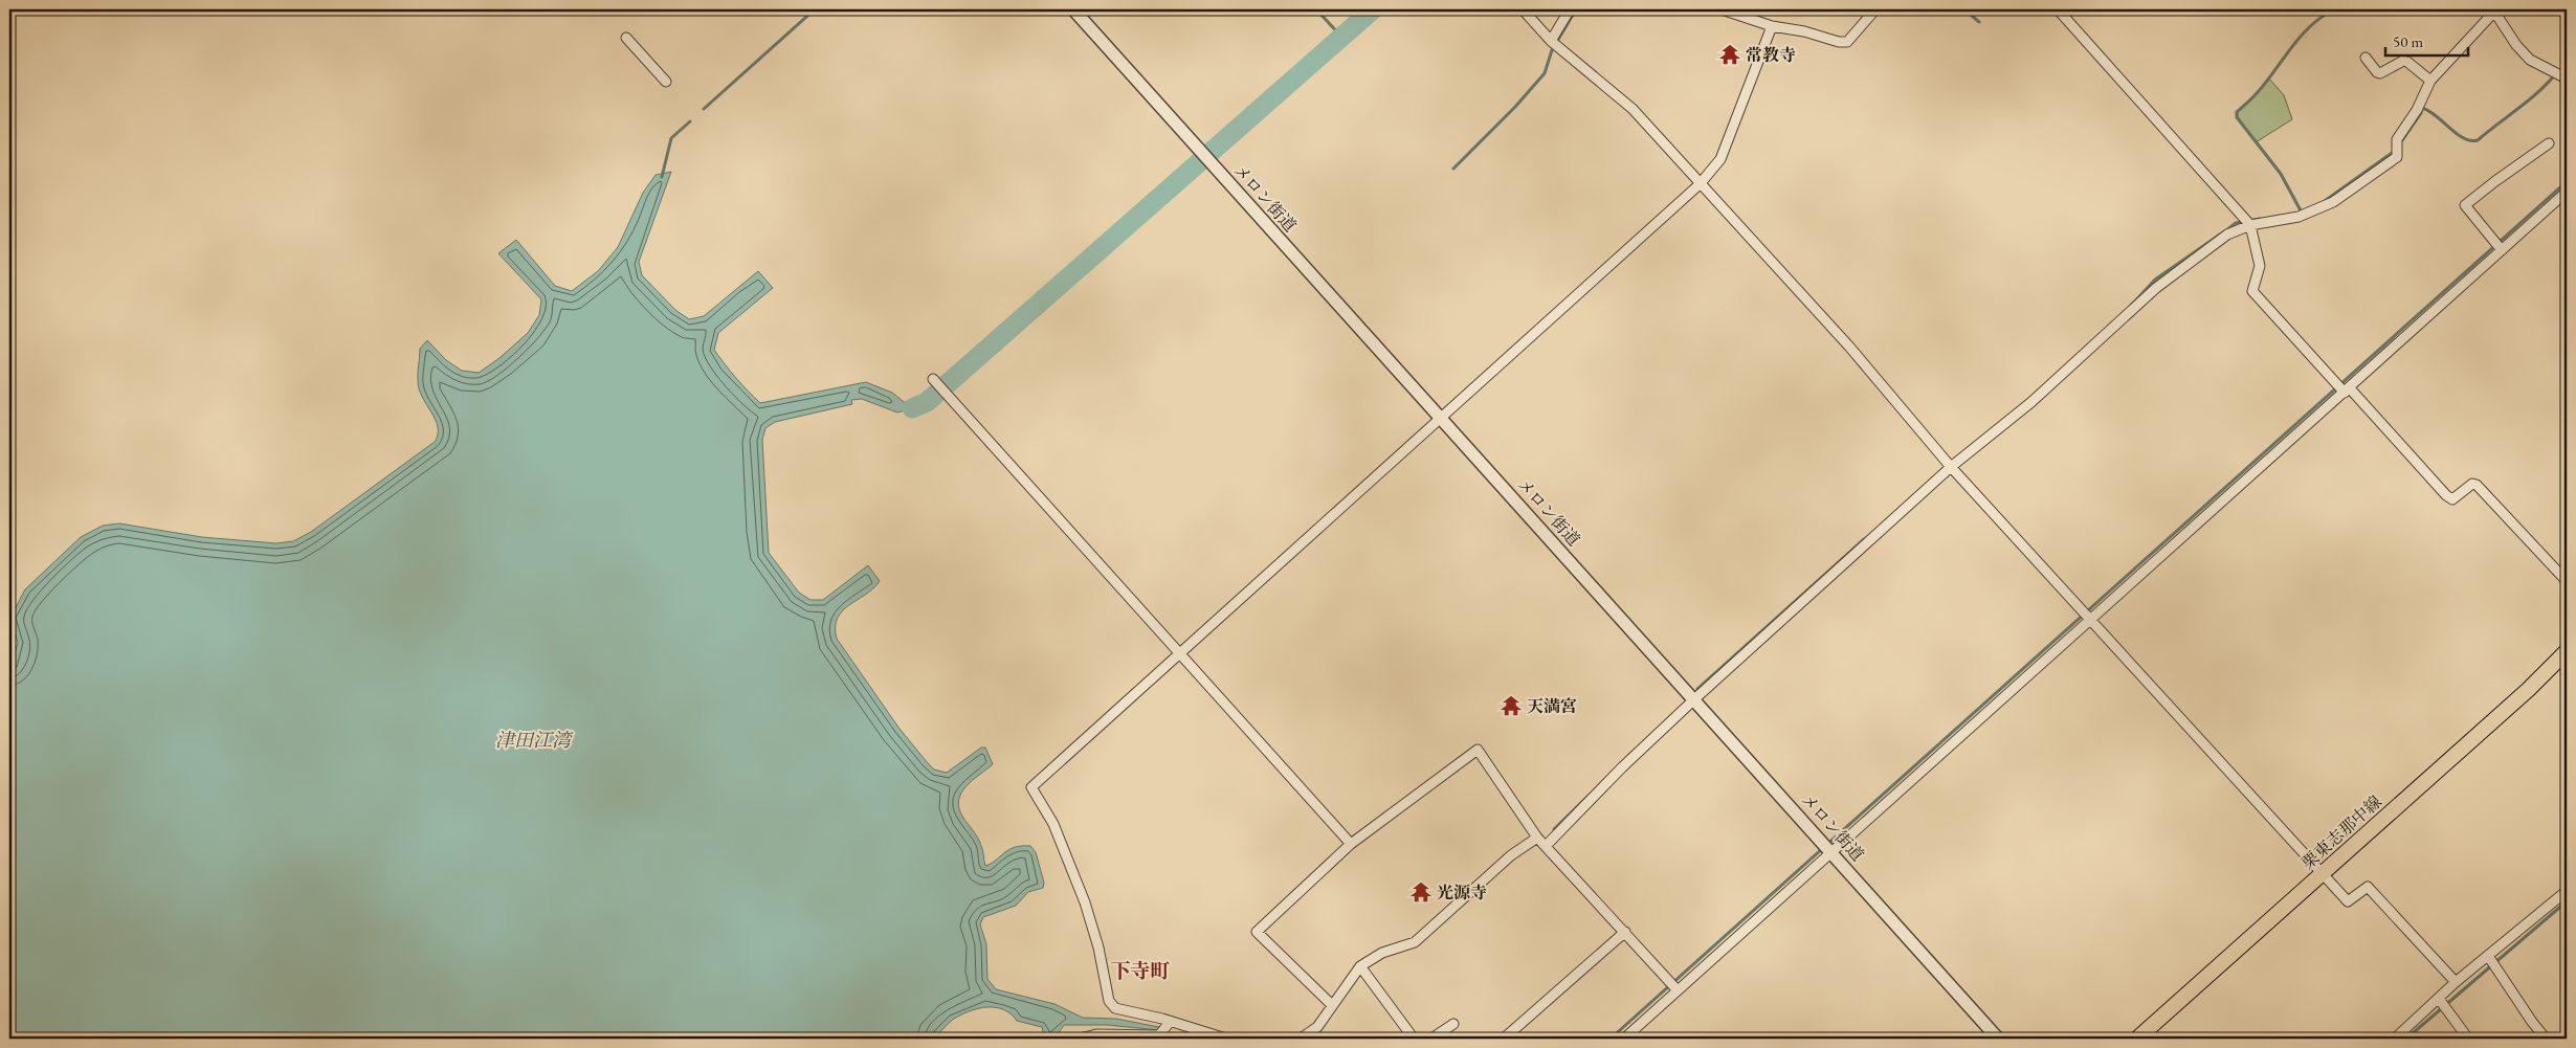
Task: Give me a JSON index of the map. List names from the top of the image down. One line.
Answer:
{"streets":{"main road":["栗東志那中線"],"street":["メロン街道"]},"districts":["下寺町"],"water":["津田江湾"],"places":{"temple":["常教寺","天満宮","光源寺"]},"scale_bar":"50 m"}
